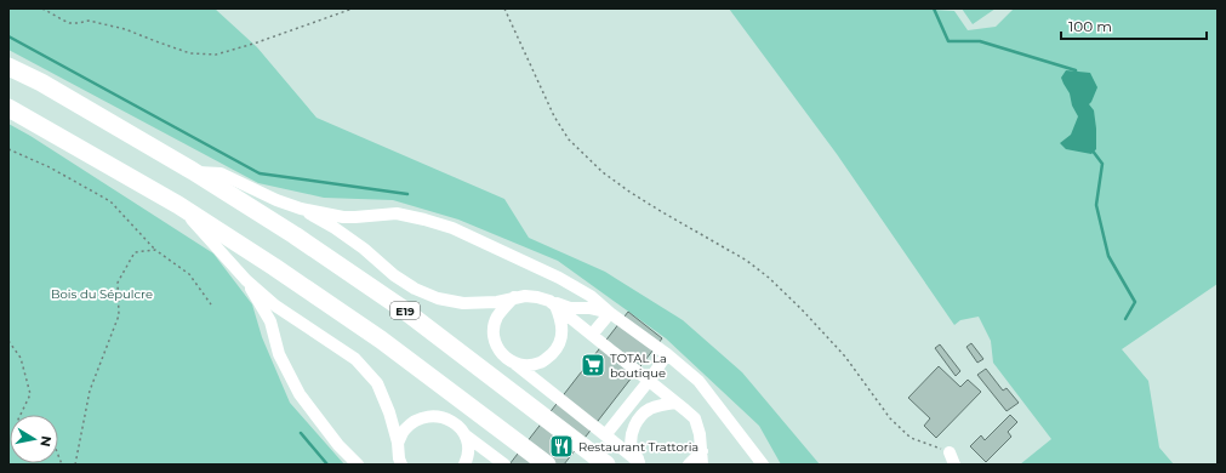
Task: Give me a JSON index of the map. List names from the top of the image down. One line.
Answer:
{"streets":{"highway":["E19"]},"parks":["Bois du Sépulcre"],"places":{"supermarket":["TOTAL La boutique"],"restaurant":["Restaurant Trattoria"]},"scale_bar":"100 m","north":"right"}
